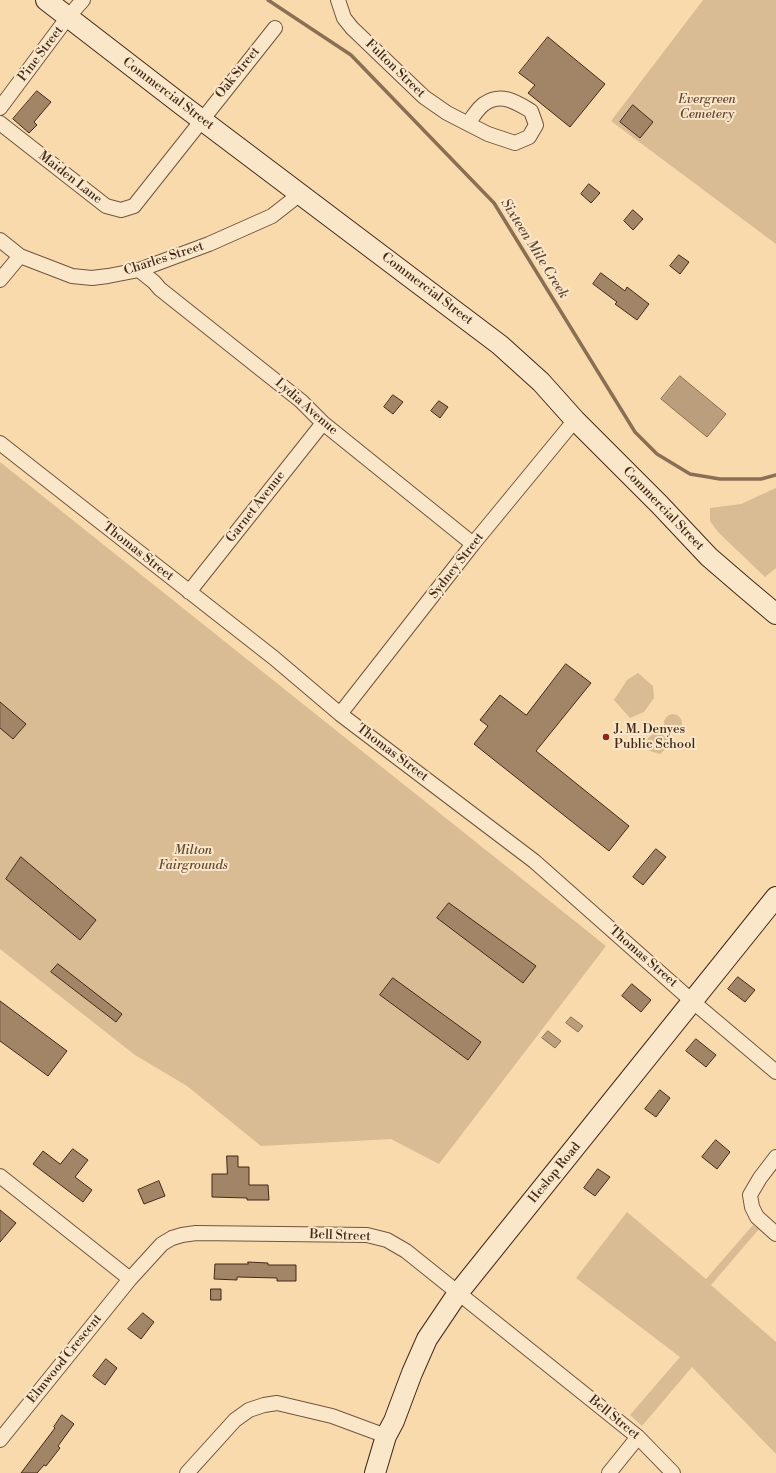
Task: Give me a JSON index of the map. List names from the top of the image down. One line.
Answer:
{"streets":{"street":["Pine Street","Fulton Street","Oak Street","Commercial Street","Maiden Lane","Charles Street","Lydia Avenue","Garnet Avenue","Thomas Street","Sydney Street","Heslop Road","Bell Street","Elmwood Crescent"]},"crossings":[["Pine Street","Commercial Street"],["Oak Street","Commercial Street"],["Oak Street","Maiden Lane"],["Commercial Street","Maiden Lane"],["Commercial Street","Charles Street"],["Commercial Street","Sydney Street"],["Charles Street","Lydia Avenue"],["Lydia Avenue","Garnet Avenue"],["Lydia Avenue","Sydney Street"],["Garnet Avenue","Thomas Street"],["Thomas Street","Sydney Street"],["Thomas Street","Heslop Road"],["Heslop Road","Bell Street"],["Bell Street","Elmwood Crescent"]],"water":["Sixteen Mile Creek"],"parks":["Evergreen Cemetery","Milton Fairgrounds"],"places":["J. M. Denyes Public School"]}
